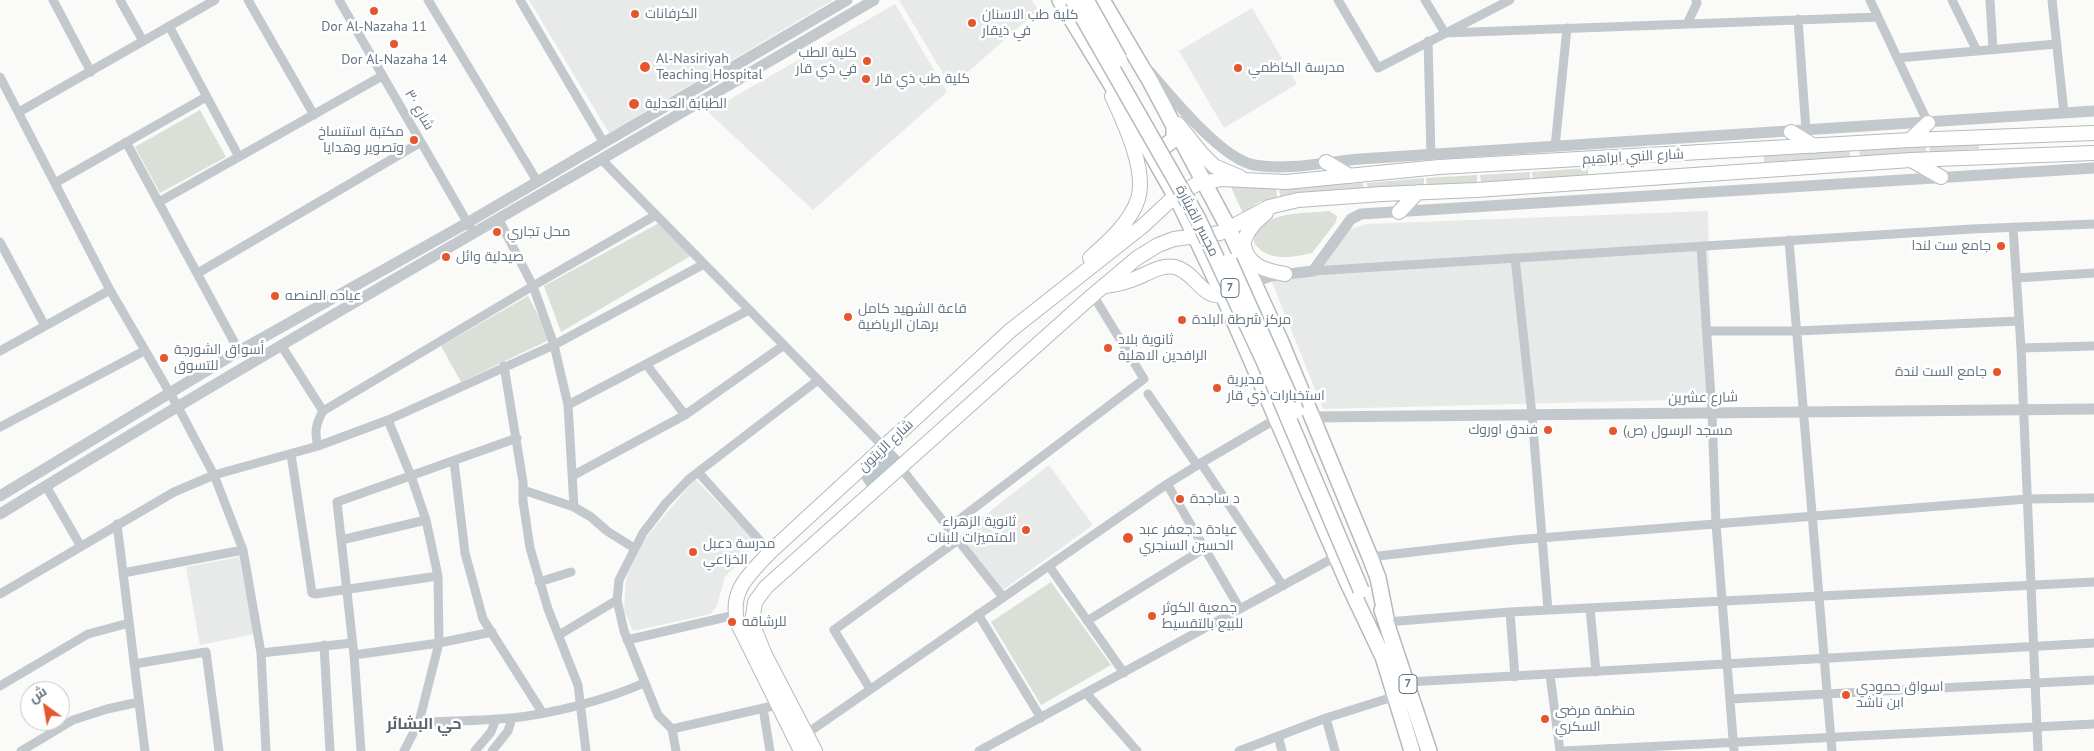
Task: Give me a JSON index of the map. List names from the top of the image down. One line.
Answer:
{"streets":{"highway":["مجسر القيثارة","7"],"main road":["شارع النبي ابراهيم","شارع الزيتون"],"street":["شارع ٣٠","شارع عشرين"]},"crossings":[["شارع النبي ابراهيم","شارع الزيتون"],["مجسر القيثارة","7"]],"districts":["حي البشائر"],"places":["Dor Al-Nazaha 11","الكرفانات","كلية طب الاسنان في ذيقار","Dor Al-Nazaha 14","كلية الطب في ذي قار","Al-Nasiriyah Teaching Hospital","مدرسة الكاظمي","كلية طب ذي قار","الطبابة العدلية","مكتبة استنساخ وتصوير وهدايا","محل تجاري","جامع ست لندا","صيدلية وائل","عياده المنصه","قاعة الشهيد كامل برهان الرياضية","مركز شرطة البلدة","ثانوية بلاد الرافدين الاهلية","أسواق الشورجة للتسوق","جامع الست لندة","مديرية استخبارات ذي قار","فندق اوروك","مسجد الرسول (ص)","د ساجدة","ثانوية الزهراء المتميزات للبنات","عيادة د.جعفر عبد الحسين السنجري","مدرسة دعبل الخزاعي","جمعية الكوثر للبيع بالتقسيط","للرشاقه","اسواق حمودي ابن ناشد","منظمة مرضى السكري"],"north":"top left"}
